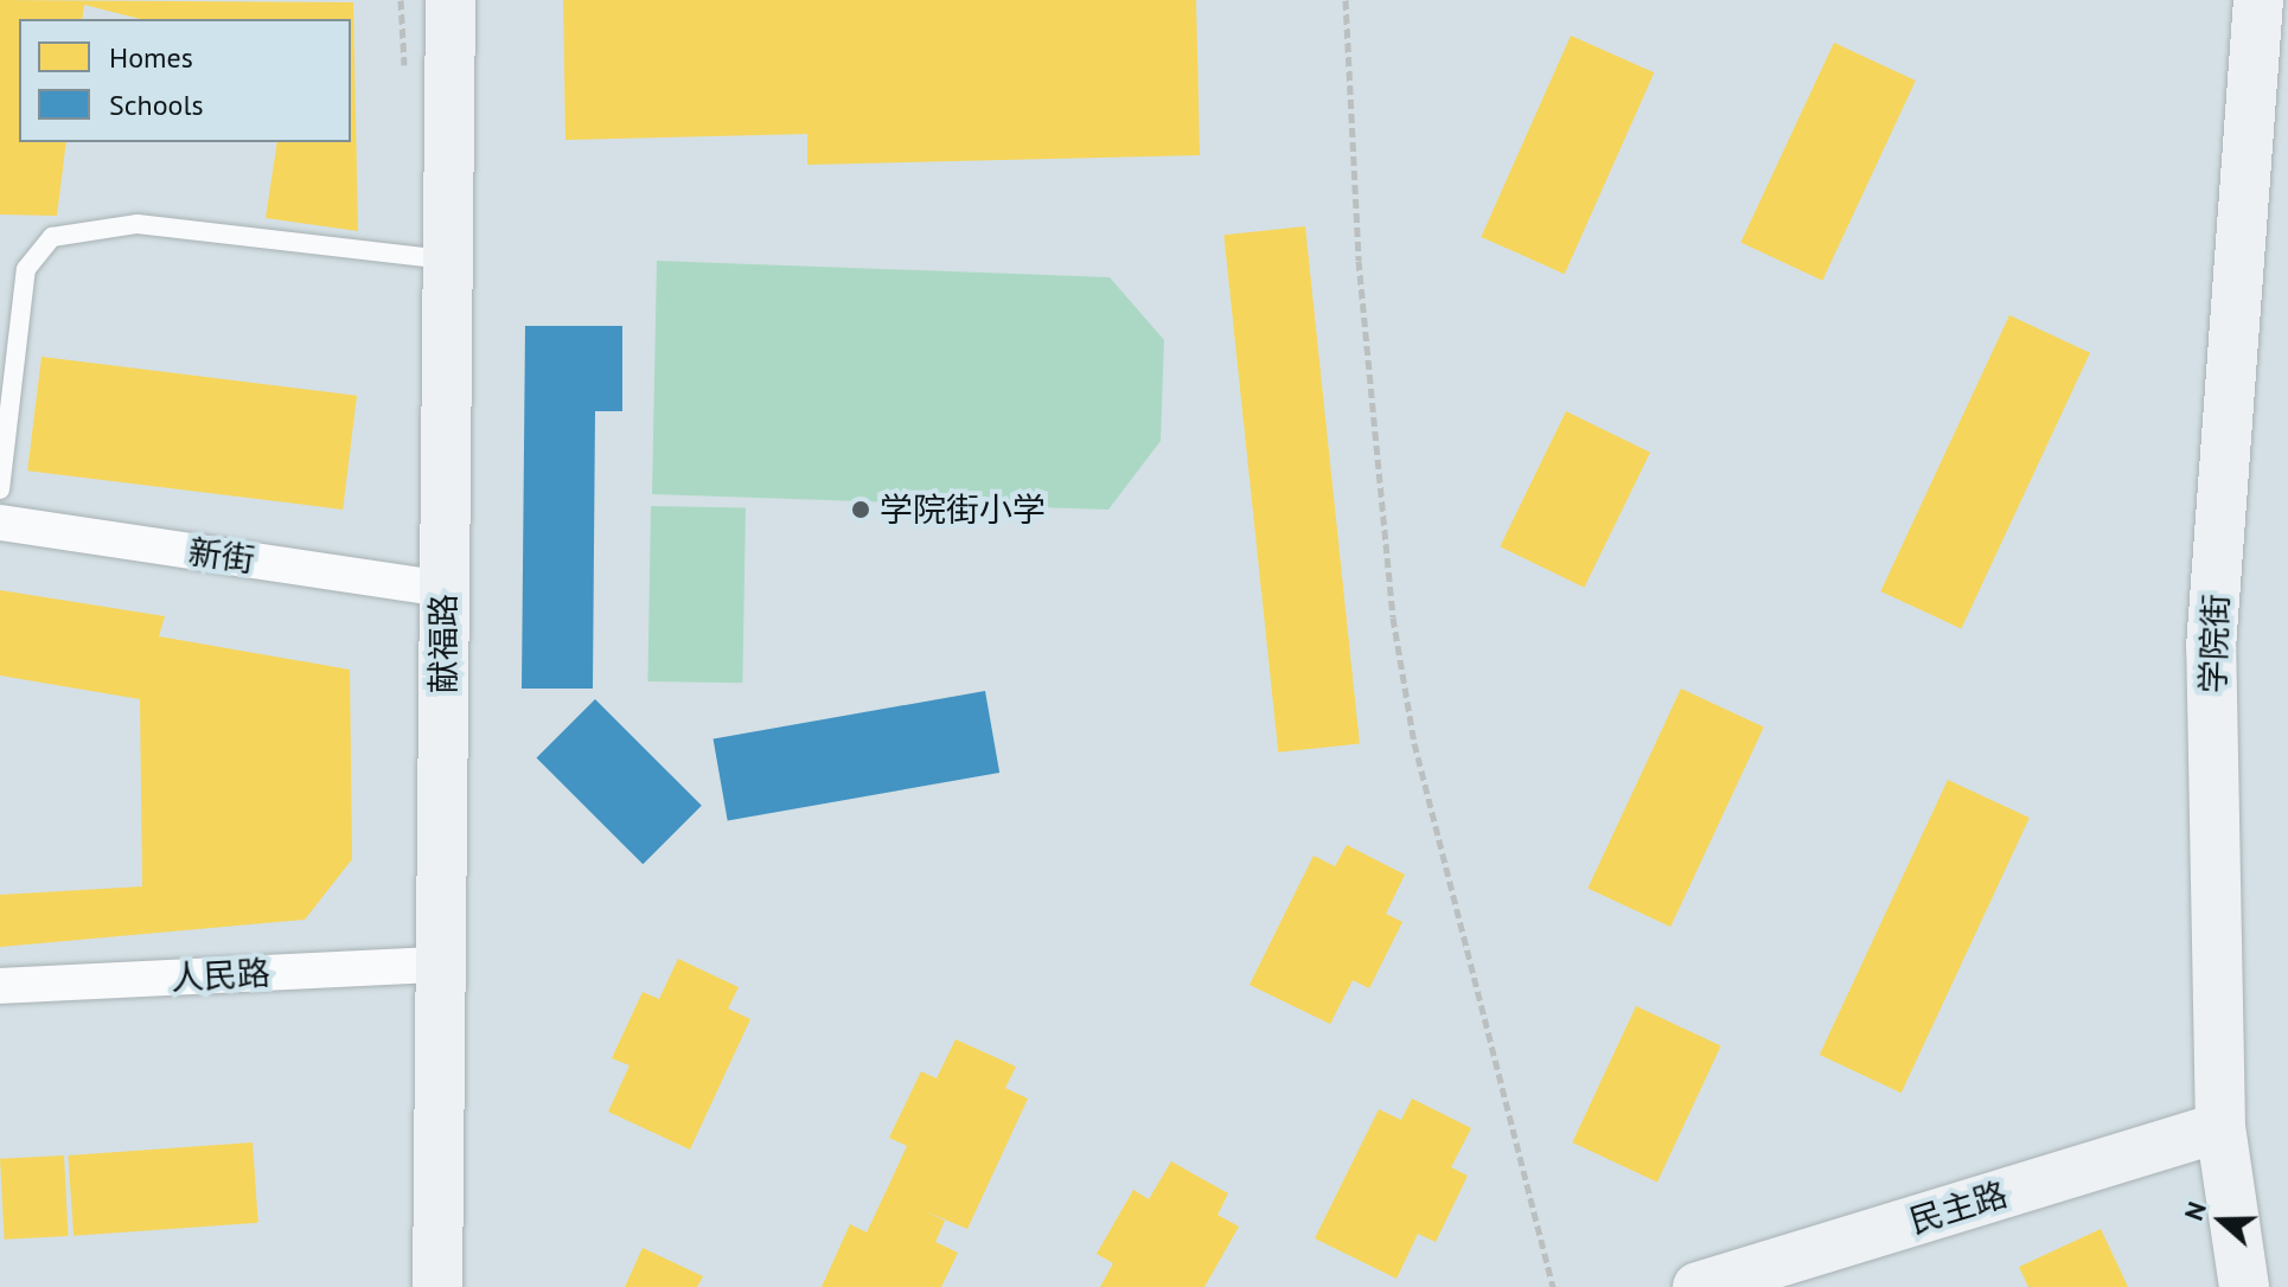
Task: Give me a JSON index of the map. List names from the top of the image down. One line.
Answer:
{"streets":{"street":["新街","献福路","学院街","人民路","民主路"]},"crossings":[["新街","献福路"],["献福路","人民路"],["学院街","民主路"]],"places":["学院街小学"],"legend":["Homes","Schools"],"north":"left"}
